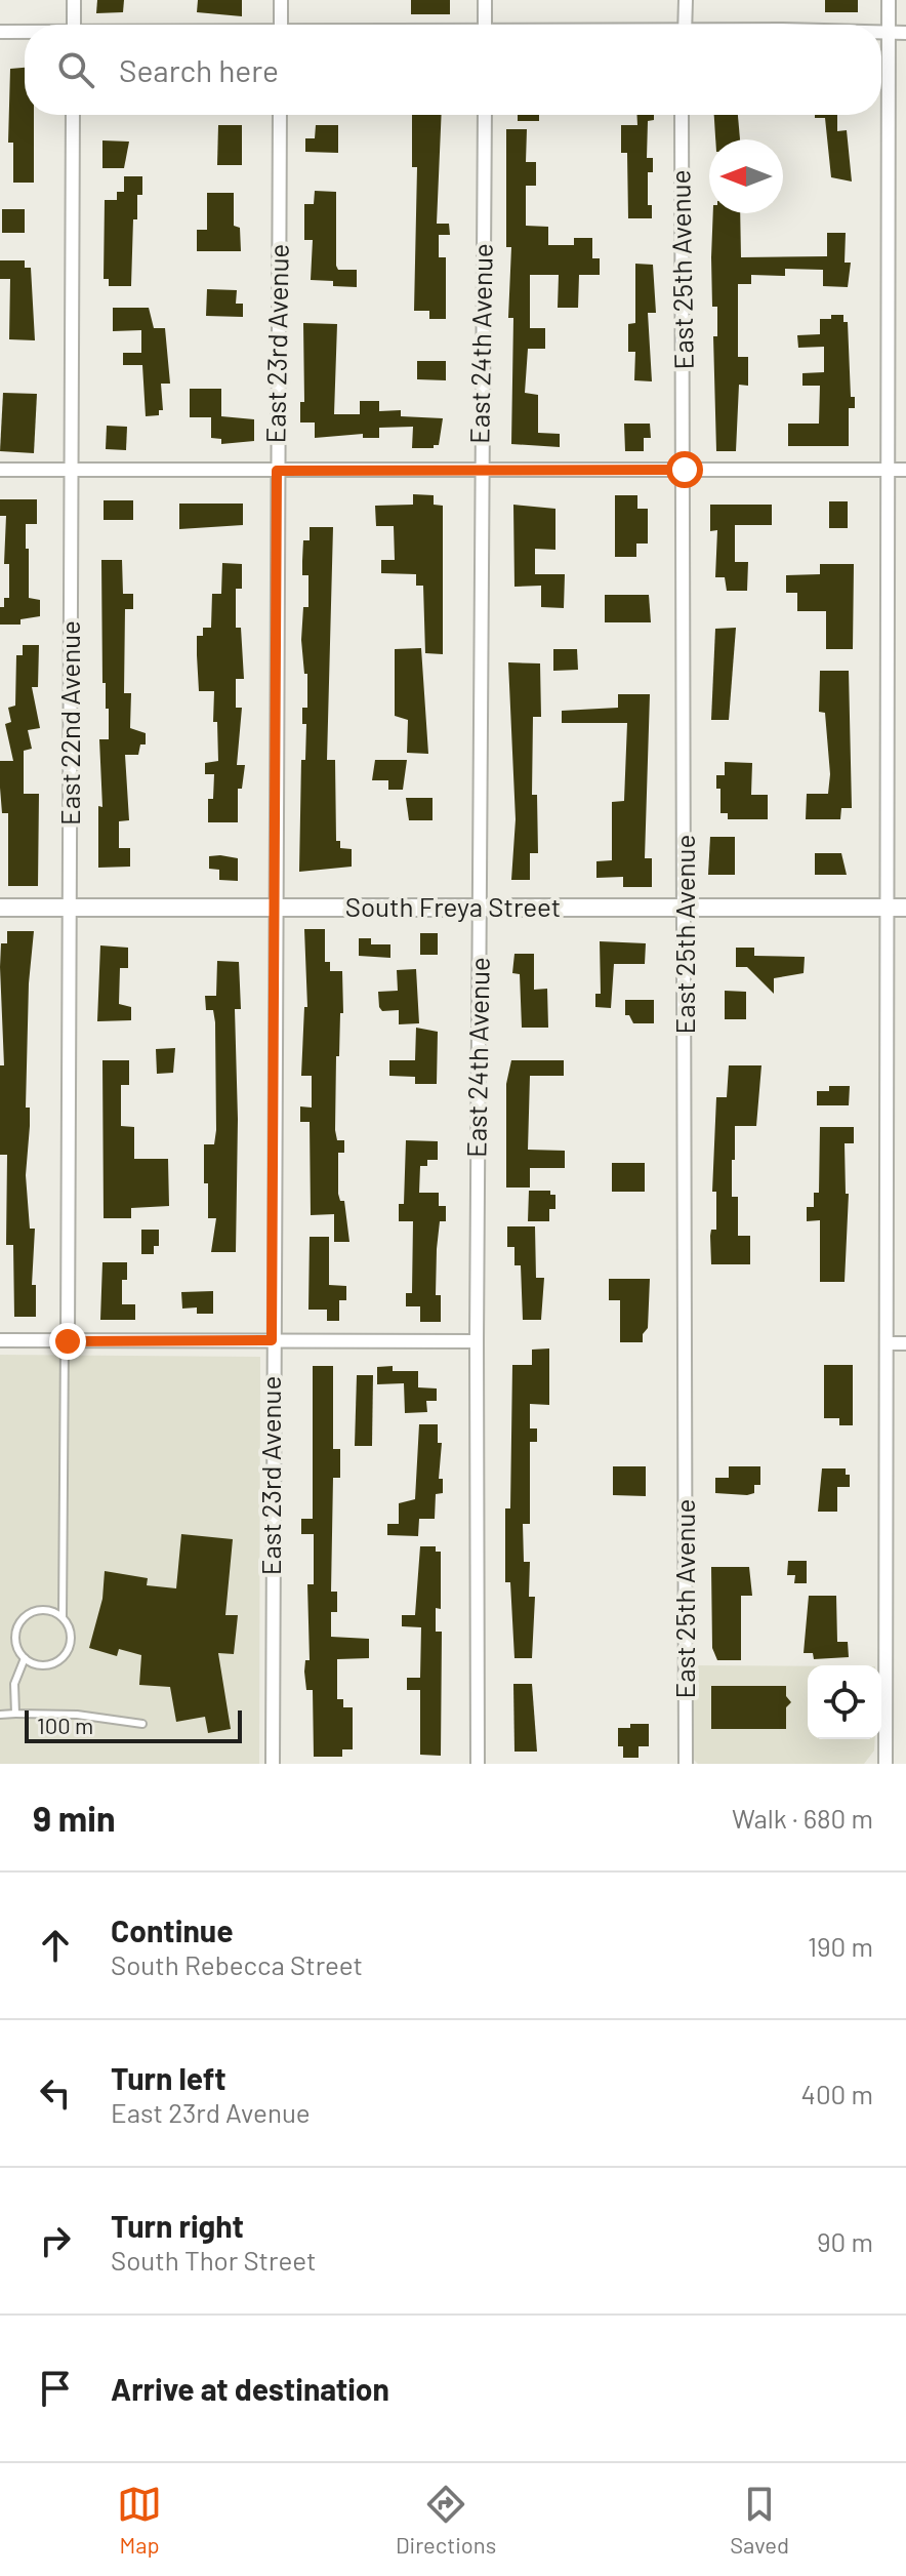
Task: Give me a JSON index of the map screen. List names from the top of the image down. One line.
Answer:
{"streets":{"main road":["South Freya Street"],"street":["East 25th Avenue","East 23rd Avenue","East 24th Avenue","East 22nd Avenue"]},"crossings":[["East 25th Avenue","South Freya Street"],["East 23rd Avenue","South Freya Street"],["East 24th Avenue","South Freya Street"],["East 22nd Avenue","South Freya Street"]],"scale_bar":"100 m","north":"left","page":{"search":"Search here","scale":"100 m","heading":["9 min","Walk · 680 m"],"list":[["Continue","South Rebecca Street","190 m"],["Turn left","East 23rd Avenue","400 m"],["Turn right","South Thor Street","90 m"],"Arrive at destination"],"nav":["Map","Directions","Saved"]}}
